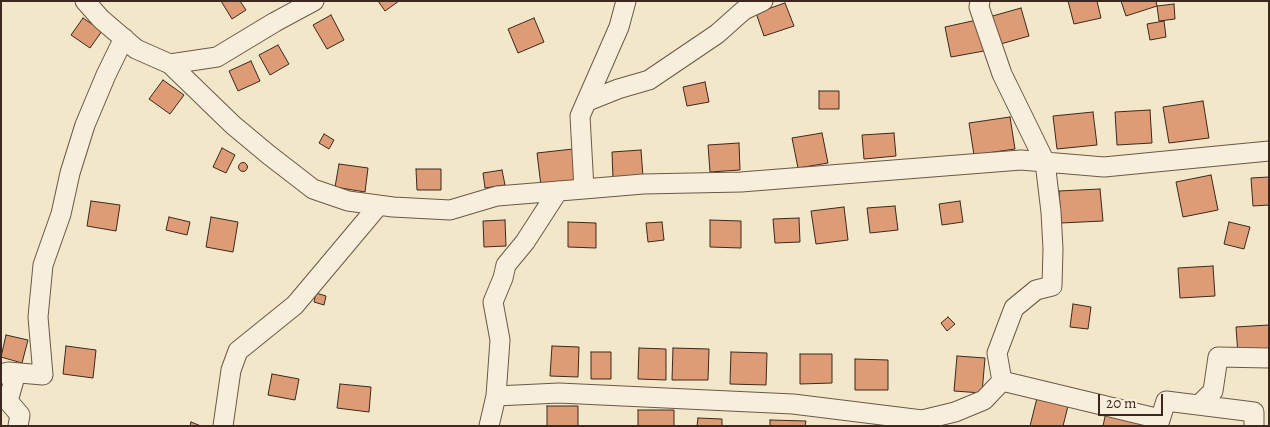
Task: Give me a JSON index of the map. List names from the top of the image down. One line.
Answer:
{"scale_bar":"20 m"}
